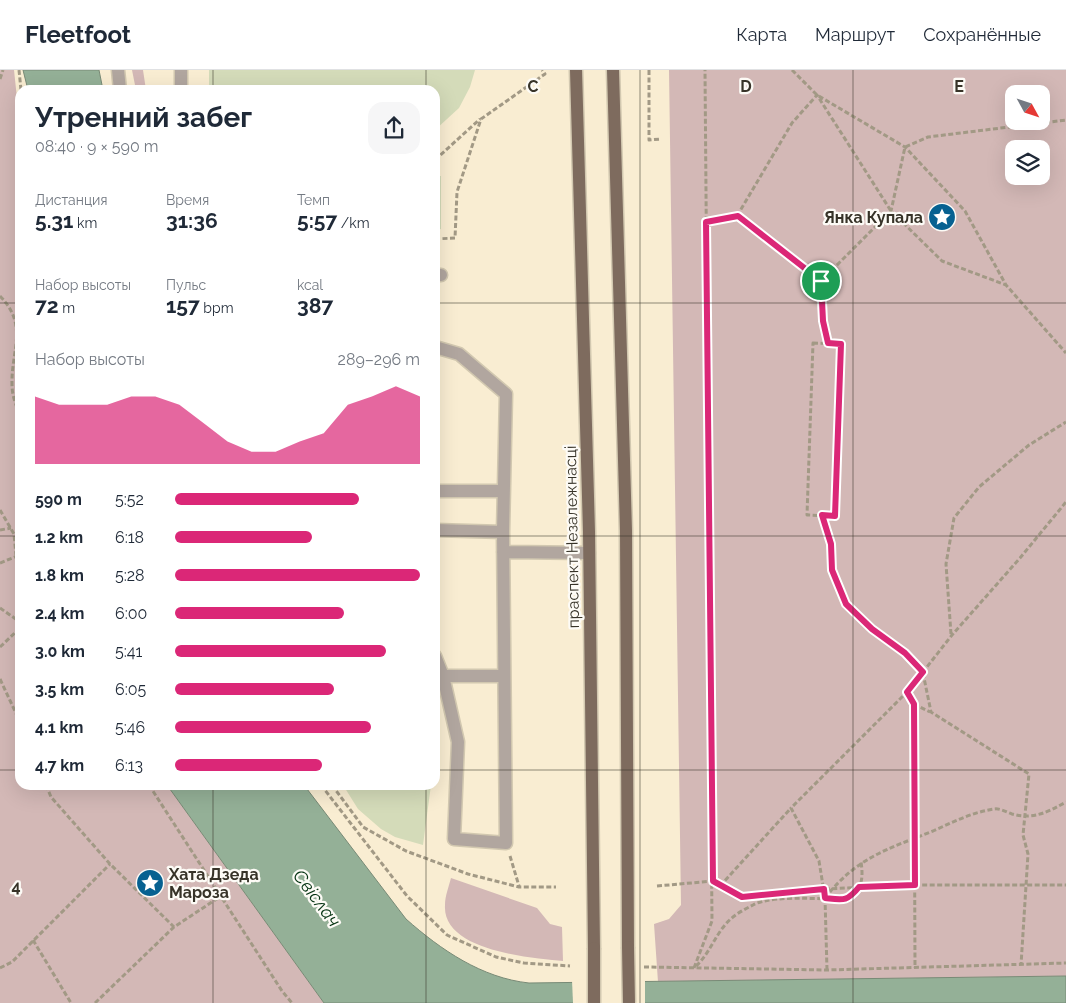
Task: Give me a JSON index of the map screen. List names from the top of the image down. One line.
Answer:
{"streets":{"main road":["праспект Незалежнасці"]},"water":["Свіслач"],"places":{"place":["Янка Купала","Хата Дзеда Мароза"]},"north":"bottom right","page":{"header":"Fleetfoot","nav":["Карта","Маршрут","Сохранённые"],"heading":["Утренний забег","08:40 · 9 × 590 m"],"stats":[["Дистанция","5.31 km"],["Время","31:36"],["Темп","5:57 /km"],["Набор высоты","72 m"],["Пульс","157 bpm"],["kcal","387"]],"chart":["Набор высоты","289–296 m"],"list":[{"name":"590 m","note":"5:52"},{"name":"1.2 km","note":"6:18"},{"name":"1.8 km","note":"5:28"},{"name":"2.4 km","note":"6:00"},{"name":"3.0 km","note":"5:41"},{"name":"3.5 km","note":"6:05"},{"name":"4.1 km","note":"5:46"},{"name":"4.7 km","note":"6:13"}]},"grid":{"columns":["C","D","E"],"rows":["4"]}}
